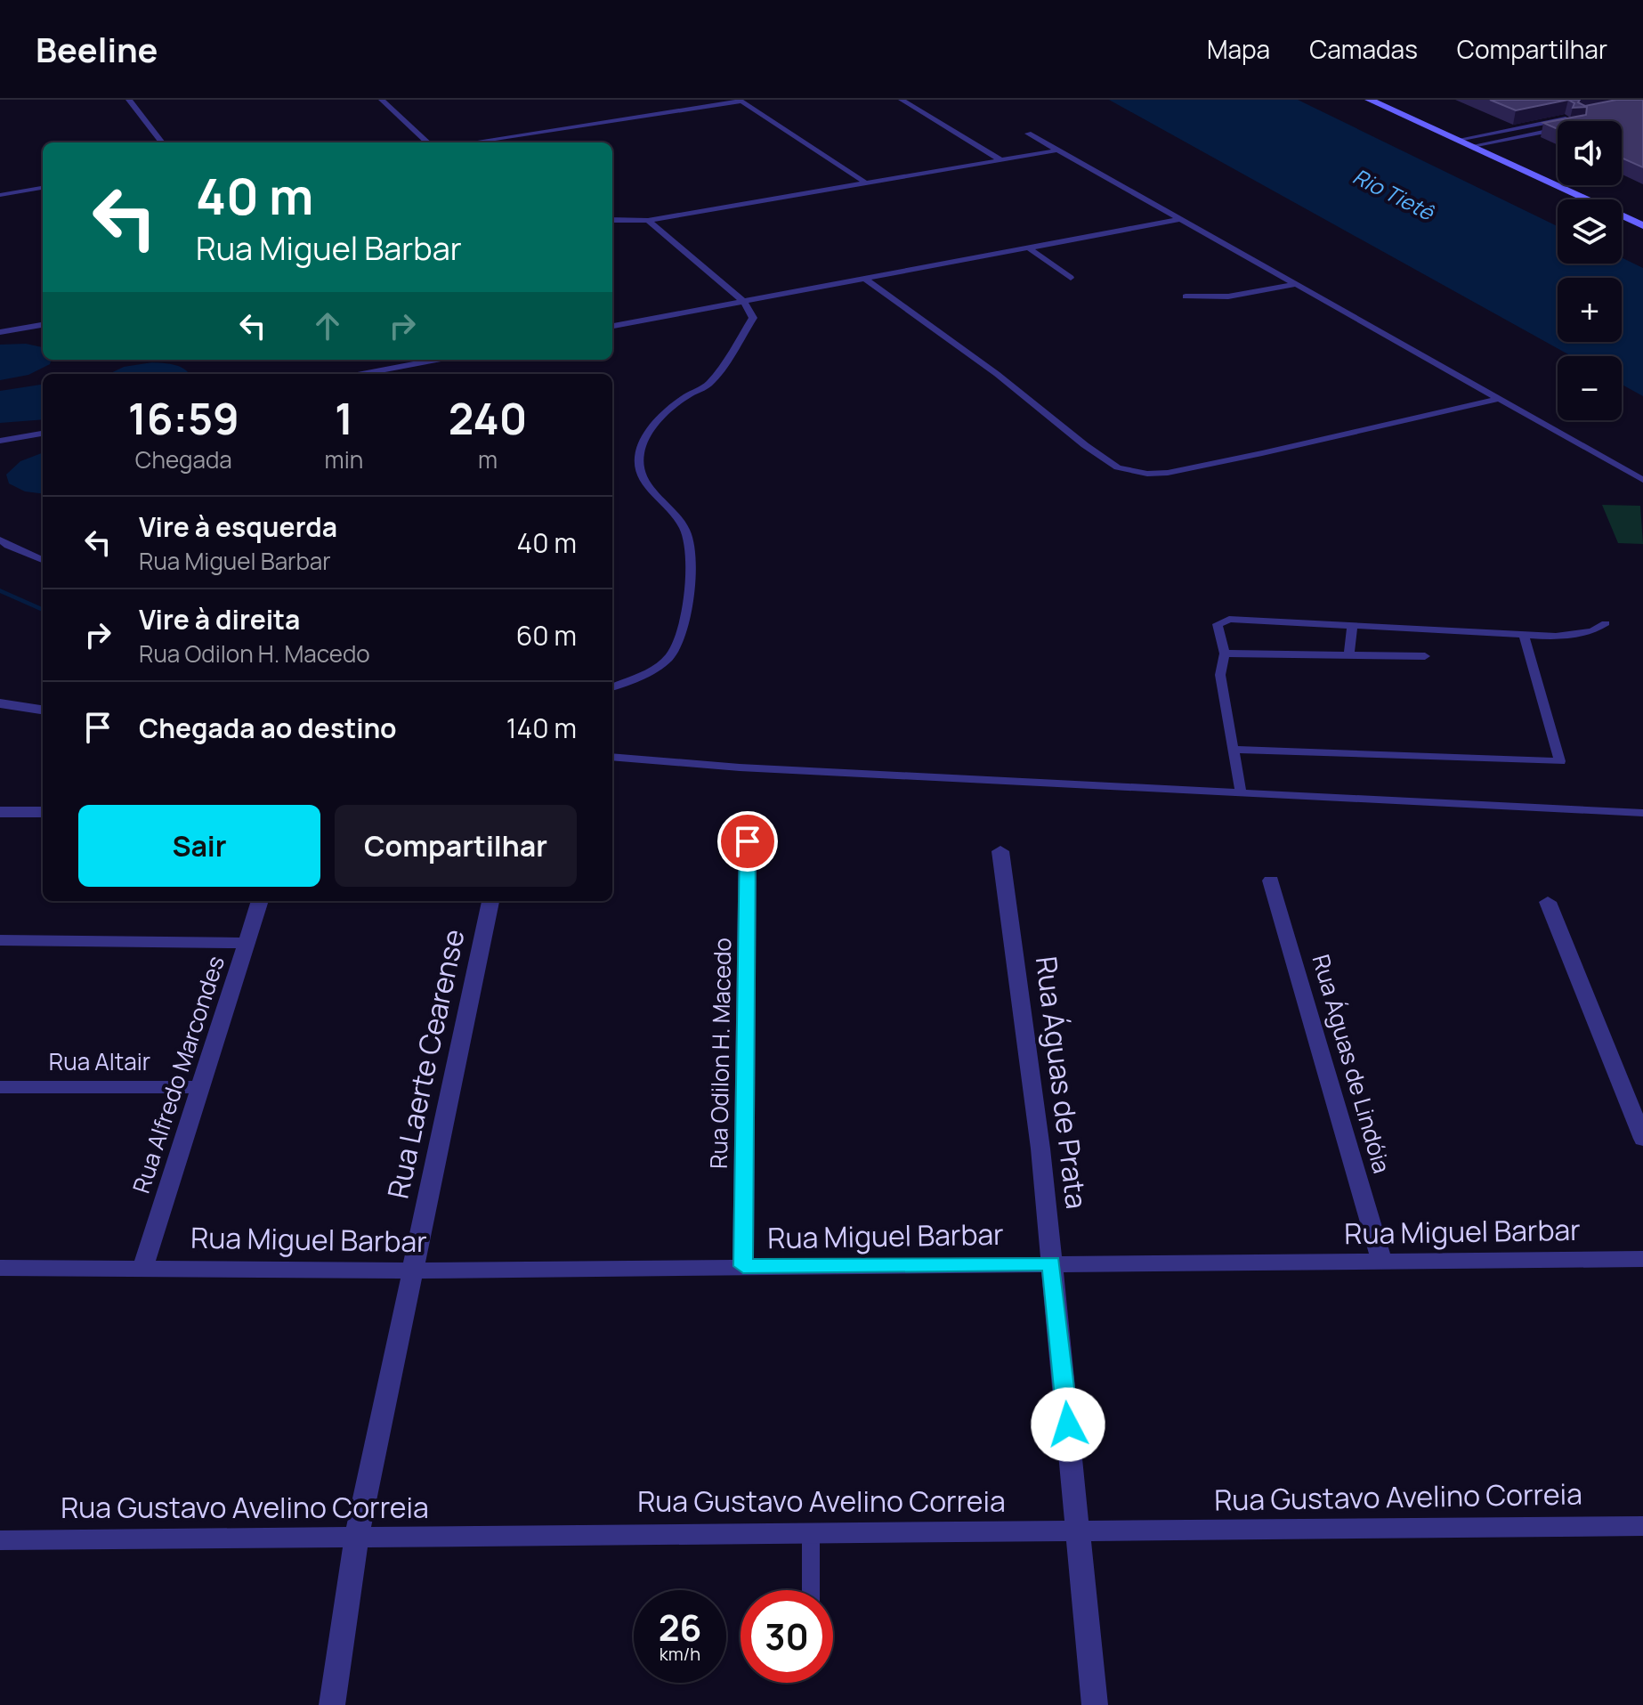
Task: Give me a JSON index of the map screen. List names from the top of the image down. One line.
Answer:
{"streets":{"street":["Rua Odilon H. Macedo","Rua Altair","Rua Laerte Cearense","Rua Águas de Lindóia","Rua Alfredo Marcondes","Rua Águas de Prata","Rua Miguel Barbar","Rua Gustavo Avelino Correia"]},"crossings":[["Rua Odilon H. Macedo","Rua Miguel Barbar"],["Rua Altair","Rua Alfredo Marcondes"],["Rua Laerte Cearense","Rua Miguel Barbar"],["Rua Laerte Cearense","Rua Gustavo Avelino Correia"],["Rua Águas de Lindóia","Rua Miguel Barbar"],["Rua Alfredo Marcondes","Rua Miguel Barbar"],["Rua Águas de Prata","Rua Miguel Barbar"],["Rua Águas de Prata","Rua Gustavo Avelino Correia"]],"water":["Rio Tietê"],"page":{"header":"Beeline","nav":["Mapa","Camadas","Compartilhar"],"map_buttons":["+","−"],"turn":["40 m","Rua Miguel Barbar"],"eta":["16:59","Chegada","1","min","240","m"],"list":[{"name":"Vire à esquerda","note":"Rua Miguel Barbar","value":"40 m"},{"name":"Vire à direita","note":"Rua Odilon H. Macedo","value":"60 m"},{"name":"Chegada ao destino","value":"140 m"}],"buttons":["Sair","Compartilhar"],"speed":"26 km/h","limit":"30"}}
